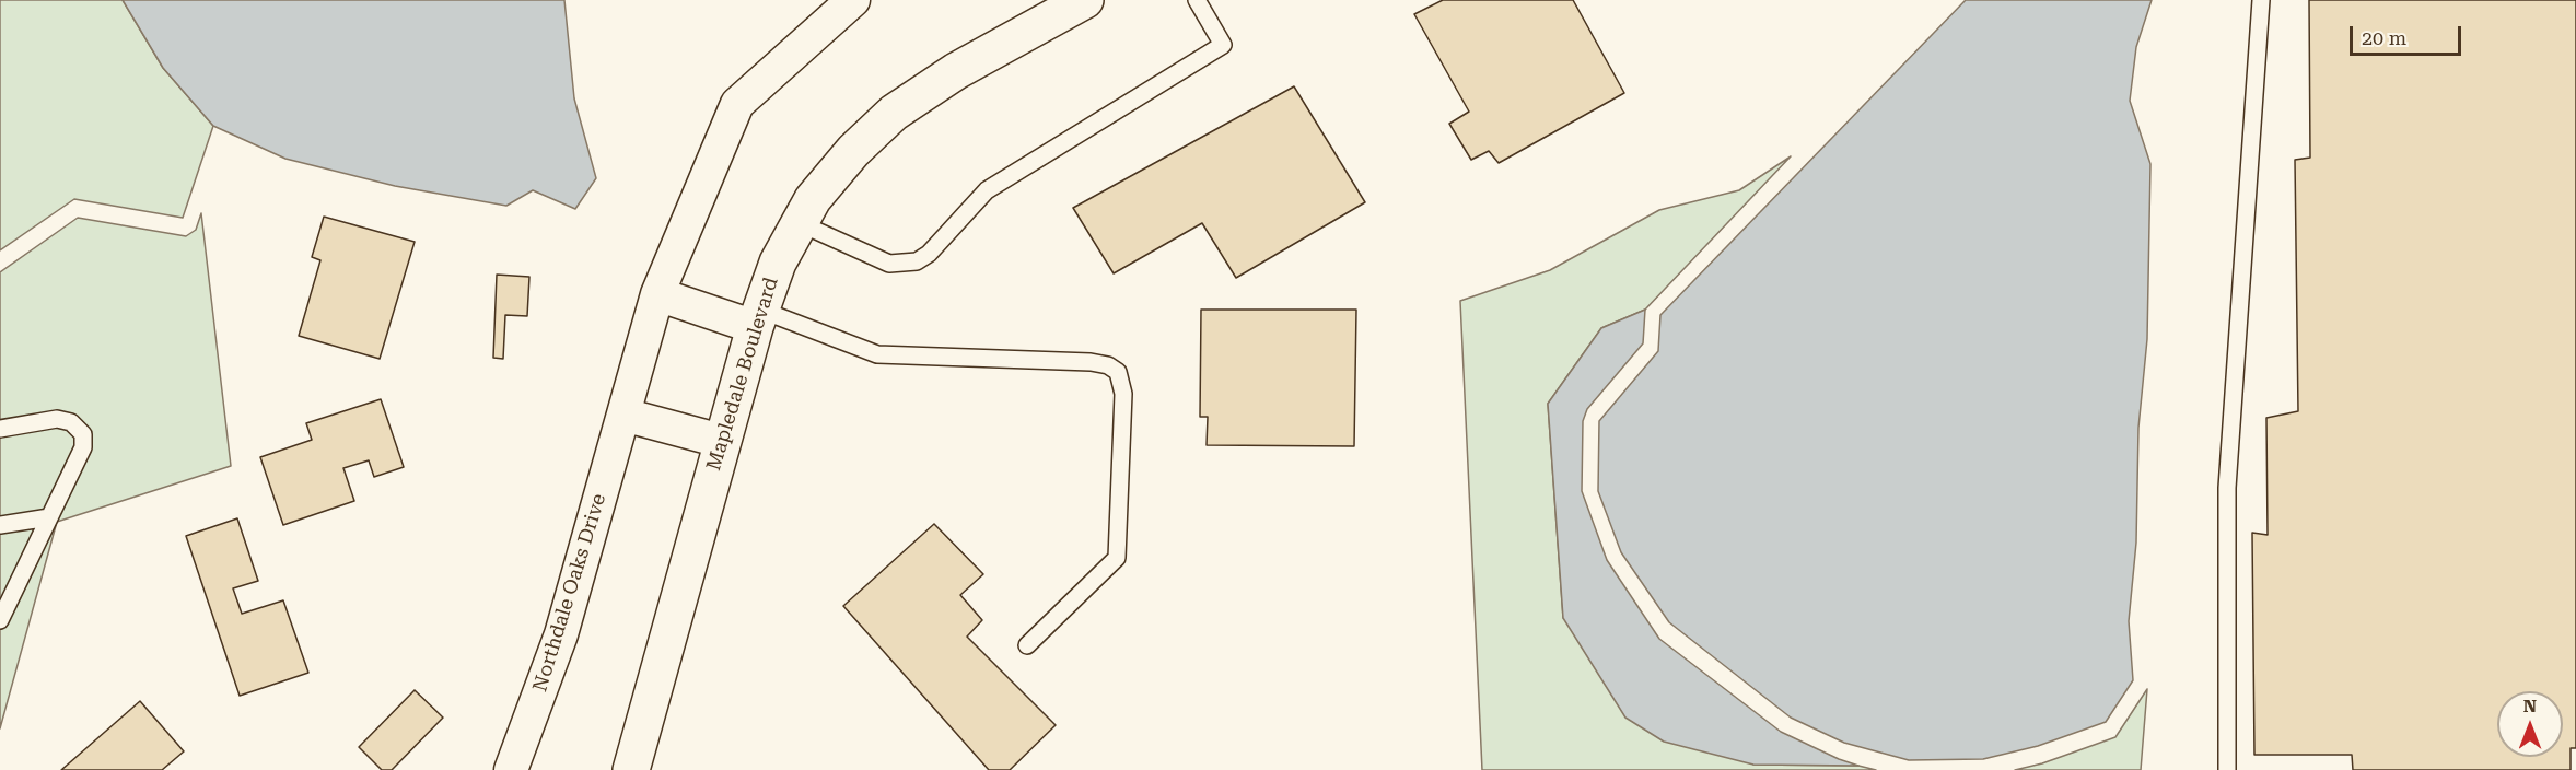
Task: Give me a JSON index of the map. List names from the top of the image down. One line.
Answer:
{"streets":{"street":["Mapledale Boulevard","Northdale Oaks Drive"]},"scale_bar":"20 m","north":"top"}
